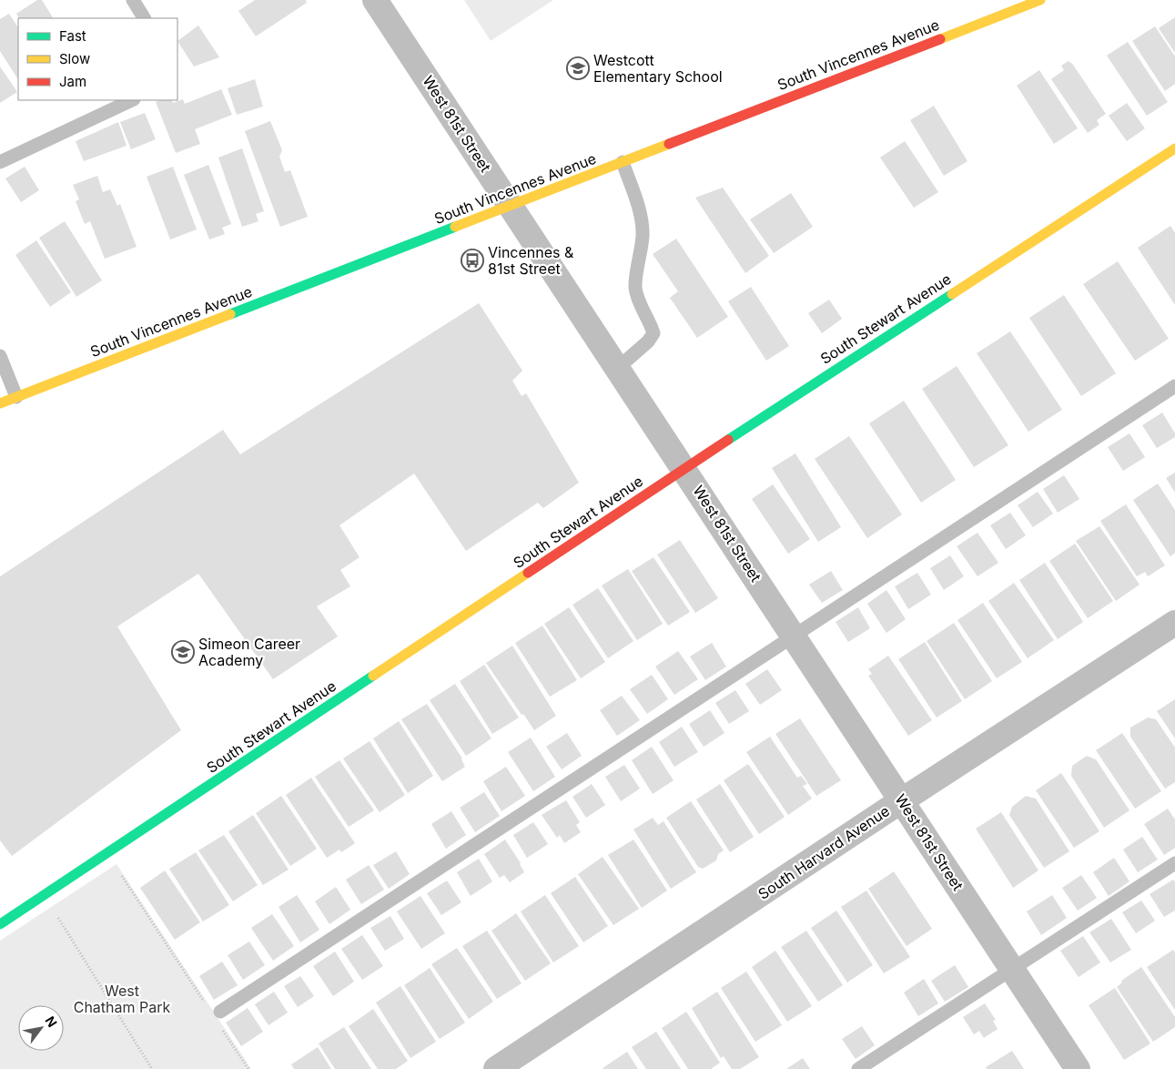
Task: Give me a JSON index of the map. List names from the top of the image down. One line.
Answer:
{"streets":{"street":["South Vincennes Avenue","West 81st Street","South Stewart Avenue","South Harvard Avenue"]},"crossings":[["South Vincennes Avenue","West 81st Street"],["West 81st Street","South Stewart Avenue"],["West 81st Street","South Harvard Avenue"]],"parks":["West Chatham Park"],"places":{"school or university":["Westcott Elementary School","Simeon Career Academy"],"bus stop":["Vincennes & 81st Street"]},"legend":["Fast","Slow","Jam"],"north":"top right"}
